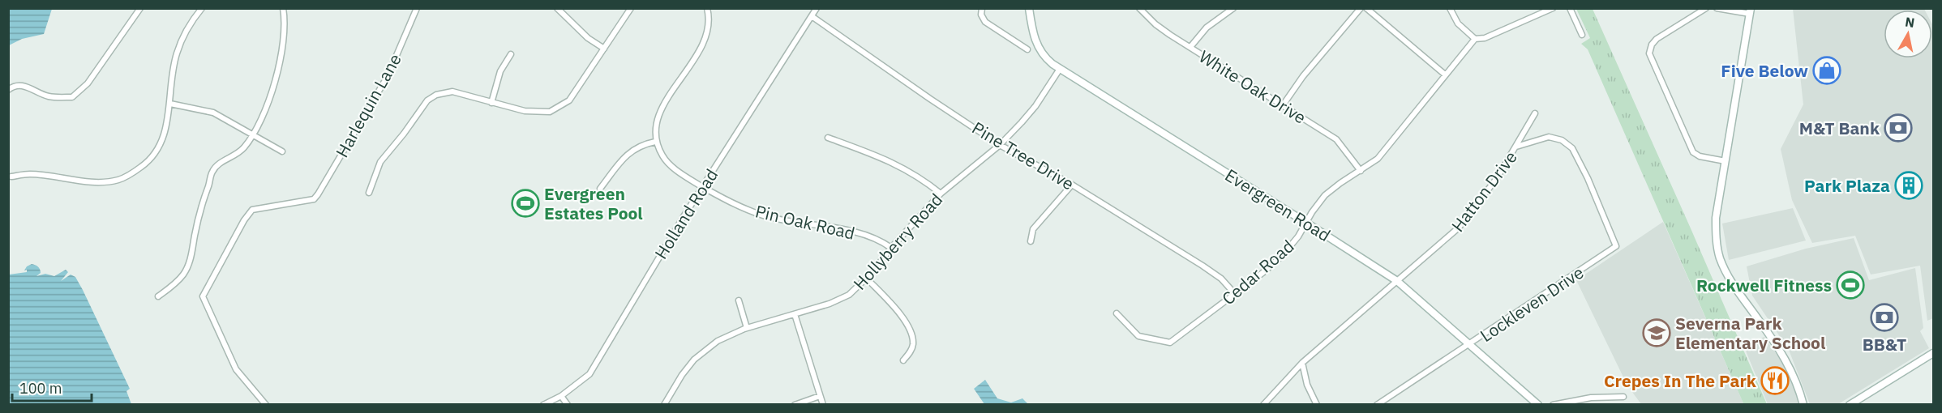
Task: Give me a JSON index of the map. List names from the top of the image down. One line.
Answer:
{"streets":{"street":["White Oak Drive","Harlequin Lane","Pine Tree Drive","Hatton Drive","Evergreen Road","Holland Road","Pin Oak Road","Hollyberry Road","Cedar Road","Lockleven Drive"]},"crossings":[["White Oak Drive","Cedar Road"],["Pine Tree Drive","Holland Road"],["Pine Tree Drive","Hollyberry Road"],["Pine Tree Drive","Cedar Road"],["Hatton Drive","Evergreen Road"],["Hatton Drive","Lockleven Drive"],["Evergreen Road","Hollyberry Road"],["Evergreen Road","Cedar Road"],["Evergreen Road","Lockleven Drive"],["Holland Road","Pin Oak Road"],["Pin Oak Road","Hollyberry Road"]],"places":{"shop":["Five Below"],"bank":["M&T Bank","BB&T"],"building":["Park Plaza"],"sports":["Evergreen Estates Pool","Rockwell Fitness"],"school or university":["Severna Park Elementary School"],"restaurant":["Crepes In The Park"]},"scale_bar":"100 m","north":"top"}
